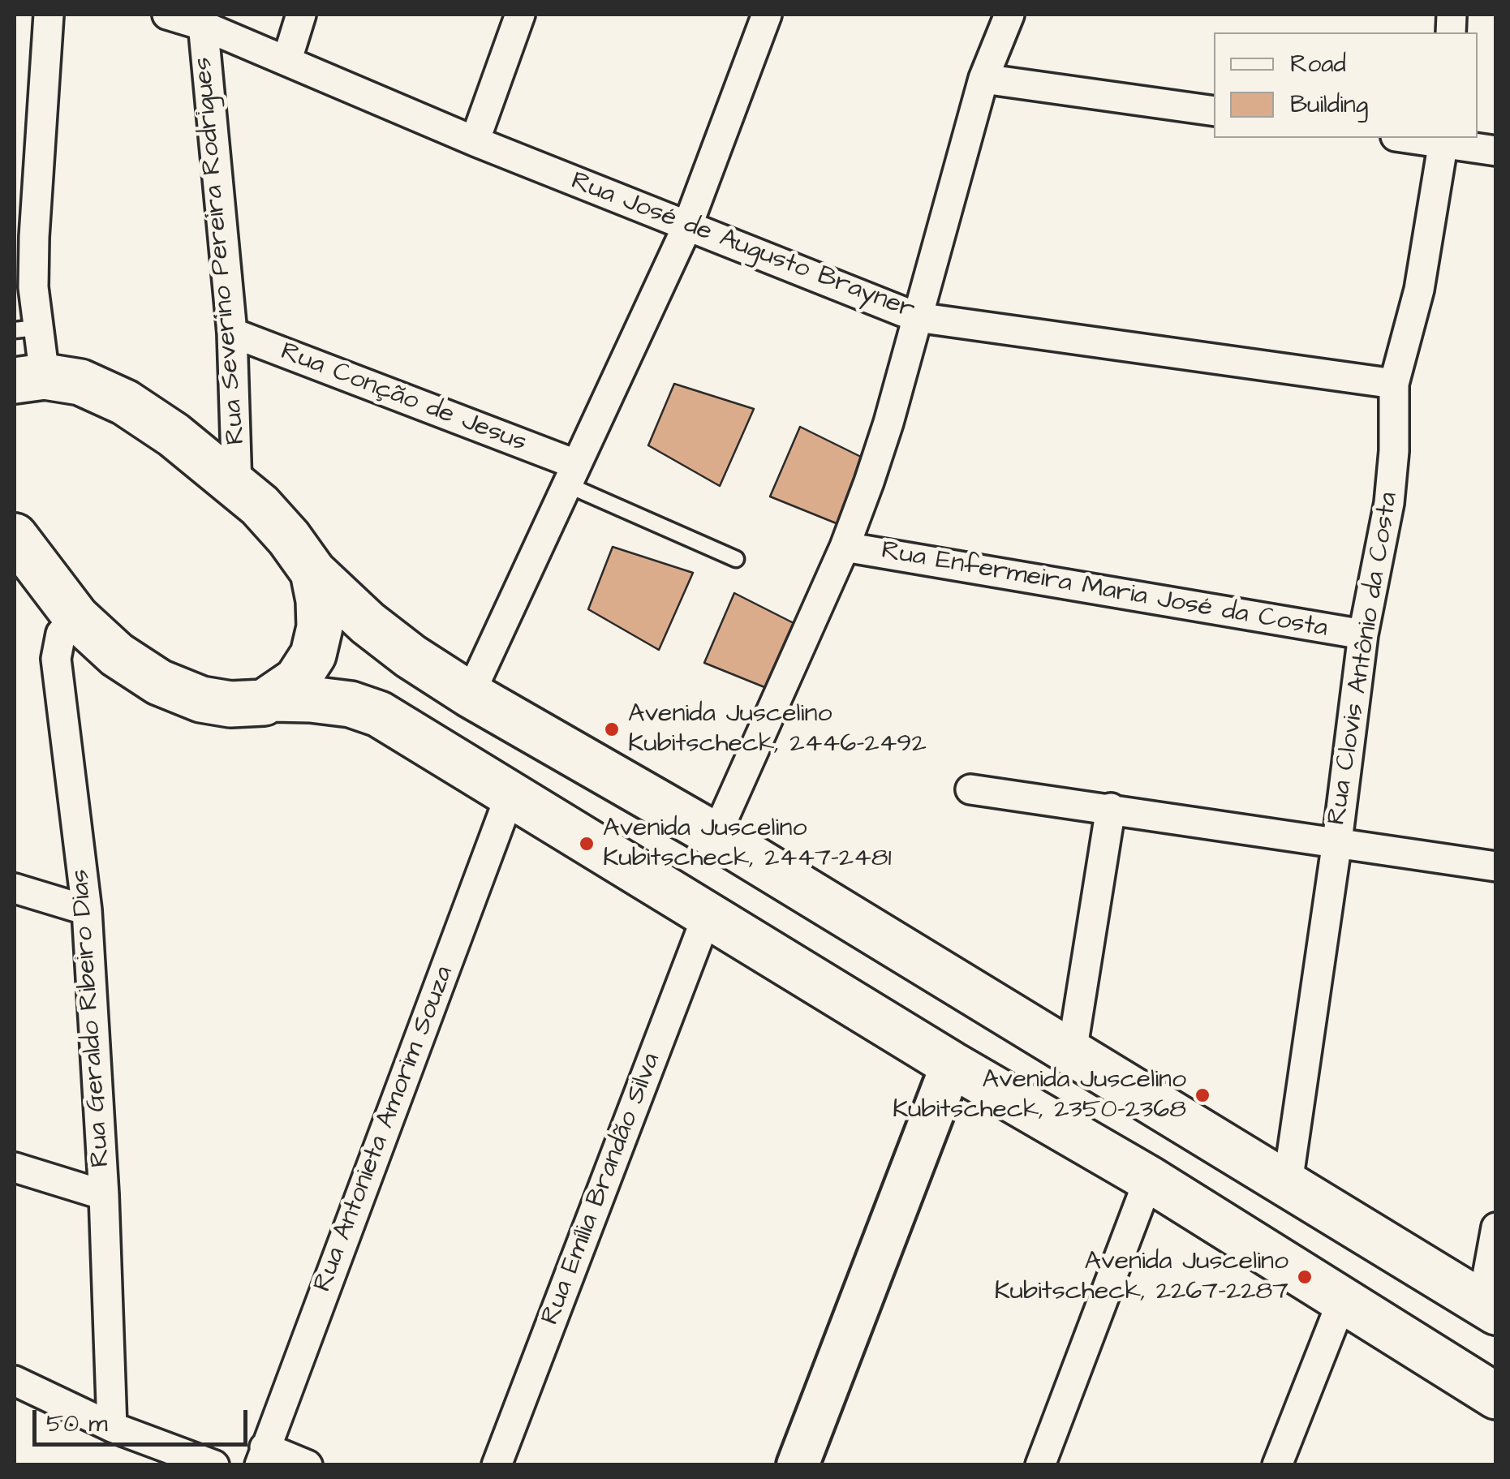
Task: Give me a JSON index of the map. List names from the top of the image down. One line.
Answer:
{"streets":{"street":["Rua José de Augusto Brayner","Rua Severino Pereira Rodrigues","Rua Conção de Jesus","Rua Enfermeira Maria José da Costa","Rua Clovis Antônio da Costa","Rua Geraldo Ribeiro Dias","Rua Antonieta Amorim Souza","Rua Emília Brandão Silva"]},"crossings":[["Rua José de Augusto Brayner","Rua Severino Pereira Rodrigues"],["Rua José de Augusto Brayner","Rua Clovis Antônio da Costa"],["Rua Severino Pereira Rodrigues","Rua Conção de Jesus"],["Rua Enfermeira Maria José da Costa","Rua Clovis Antônio da Costa"]],"places":["Avenida Juscelino Kubitscheck, 2446-2492","Avenida Juscelino Kubitscheck, 2447-2481","Avenida Juscelino Kubitscheck, 2350-2368","Avenida Juscelino Kubitscheck, 2267-2287"],"legend":["Road","Building"],"scale_bar":"50 m"}
